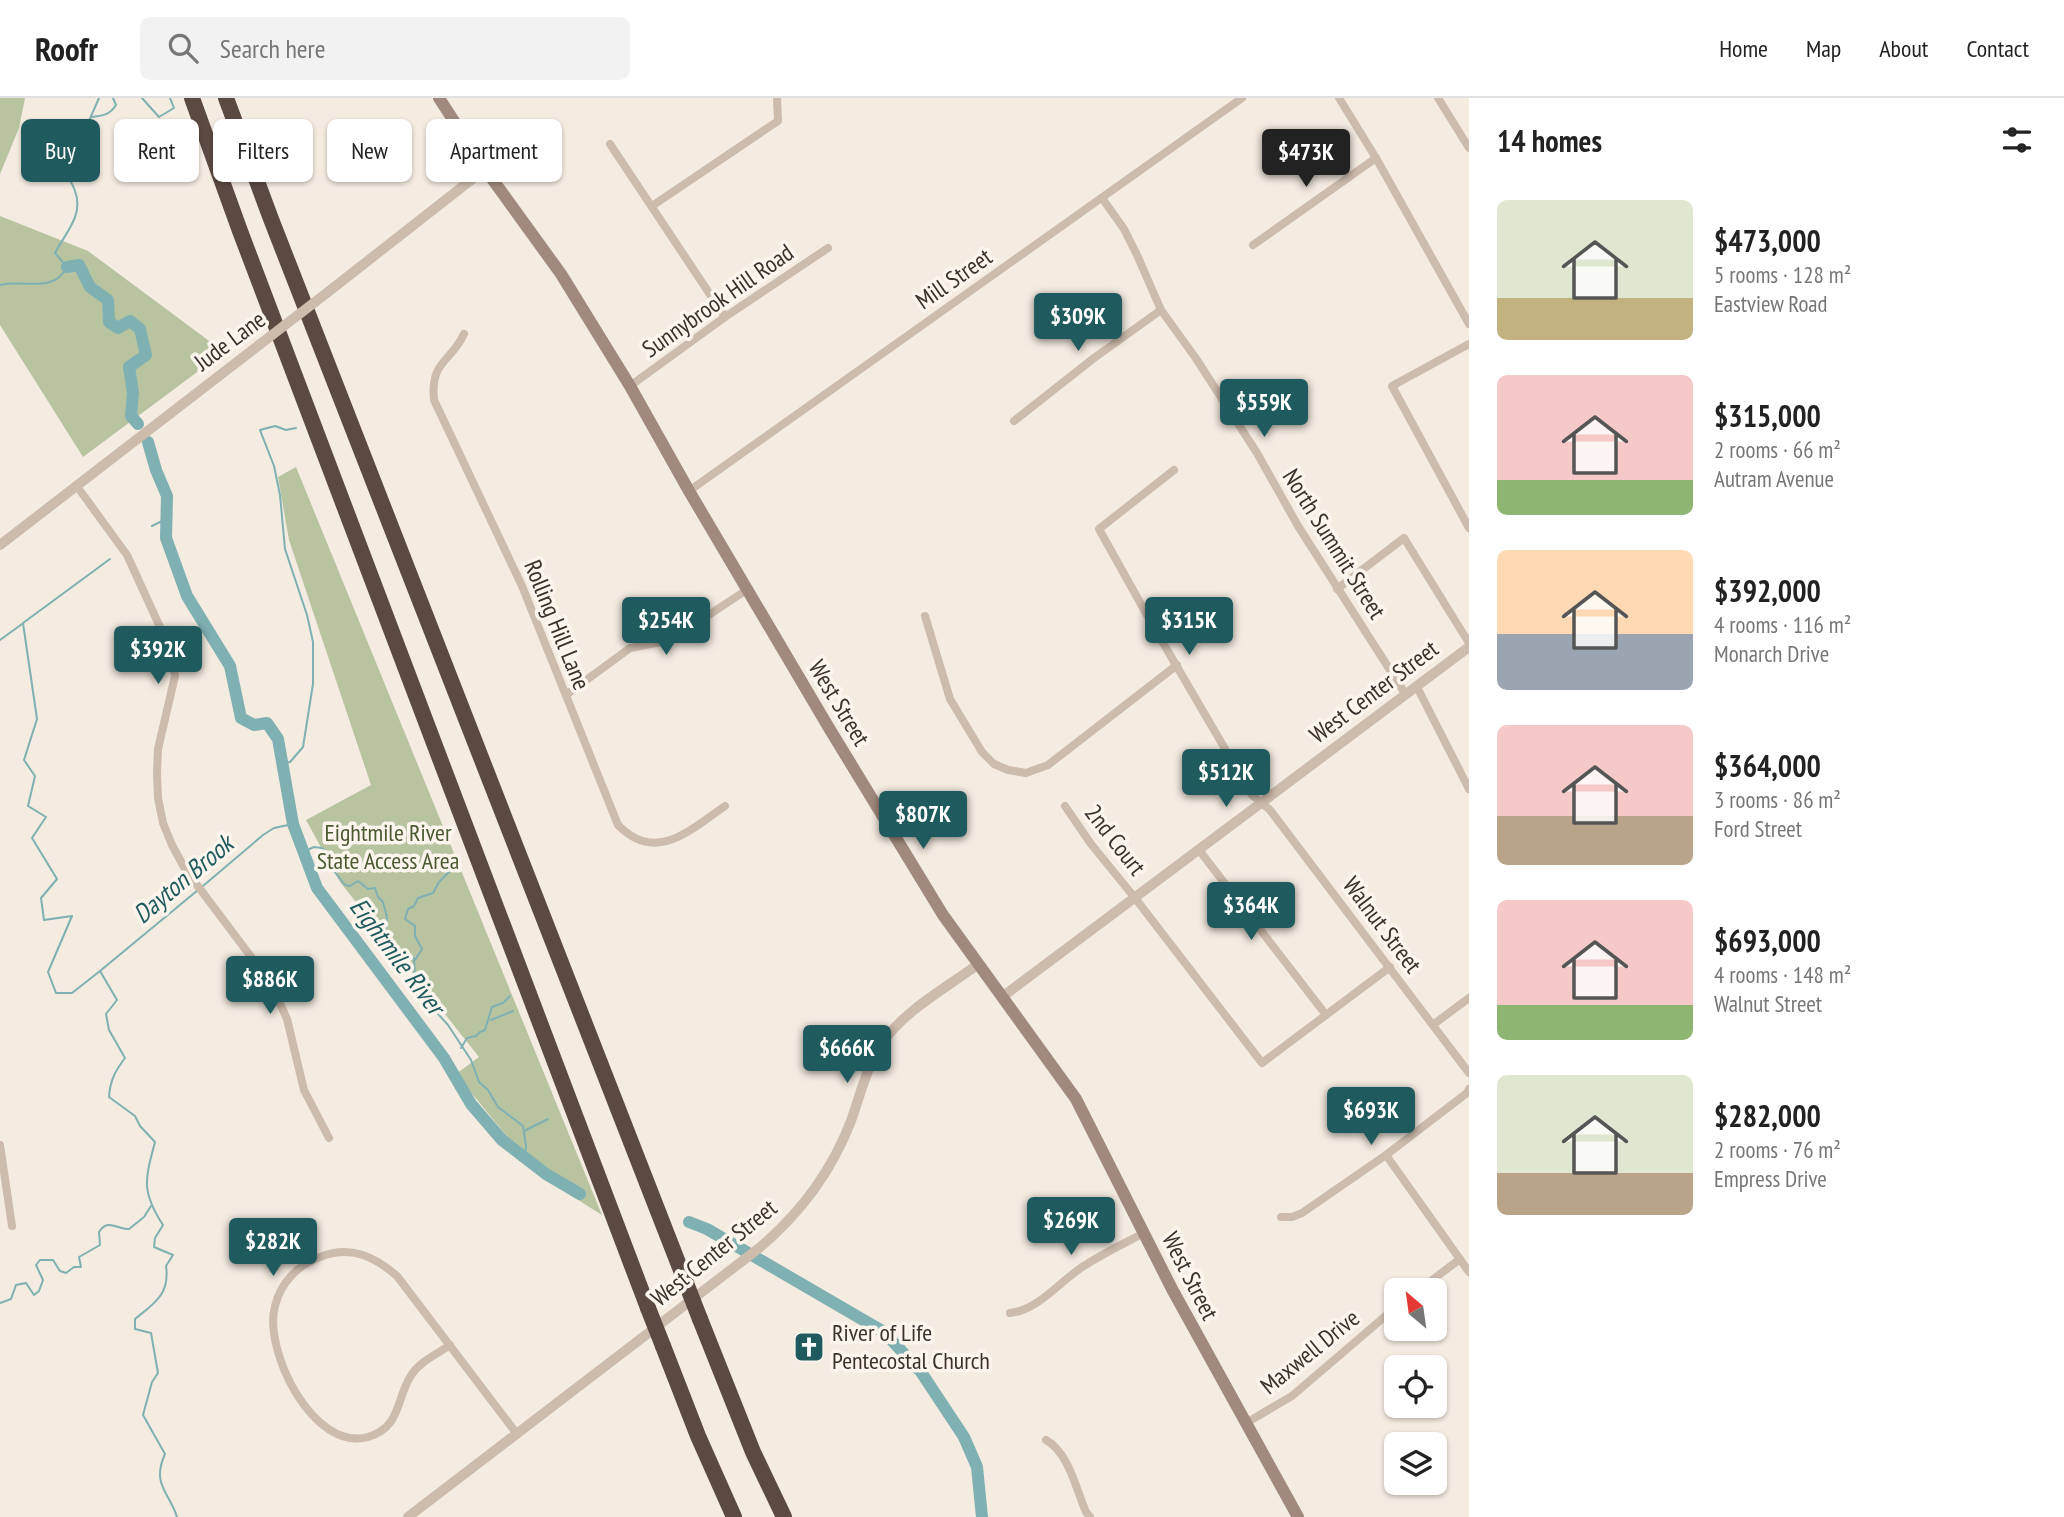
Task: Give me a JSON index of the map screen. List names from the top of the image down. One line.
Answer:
{"streets":{"main road":["West Street"],"street":["Mill Street","Sunnybrook Hill Road","Jude Lane","North Summit Street","Rolling Hill Lane","West Center Street","2nd Court","Walnut Street","Maxwell Drive"]},"crossings":[["Mill Street","North Summit Street"],["Mill Street","West Street"],["Sunnybrook Hill Road","West Street"],["North Summit Street","West Center Street"],["West Center Street","West Street"],["West Center Street","2nd Court"],["West Center Street","Walnut Street"],["West Street","Maxwell Drive"]],"water":["Dayton Brook","Eightmile River"],"parks":["Eightmile River State Access Area"],"places":{"church":["River of Life Pentecostal Church"]},"north":"top left","page":{"header":"Roofr","search":"Search here","nav":["Home","Map","About","Contact"],"heading":"14 homes","chip":["Buy","Rent","Filters","New","Apartment"],"price":["$473K","$309K","$559K","$254K","$315K","$392K","$512K","$807K","$364K","$886K","$666K","$693K","$269K","$282K"],"list":[{"name":"$473,000","note":"5 rooms · 128 m² · Eastview Road"},{"name":"$315,000","note":"2 rooms · 66 m² · Autram Avenue"},{"name":"$392,000","note":"4 rooms · 116 m² · Monarch Drive"},{"name":"$364,000","note":"3 rooms · 86 m² · Ford Street"},{"name":"$693,000","note":"4 rooms · 148 m² · Walnut Street"},{"name":"$282,000","note":"2 rooms · 76 m² · Empress Drive"}]}}
